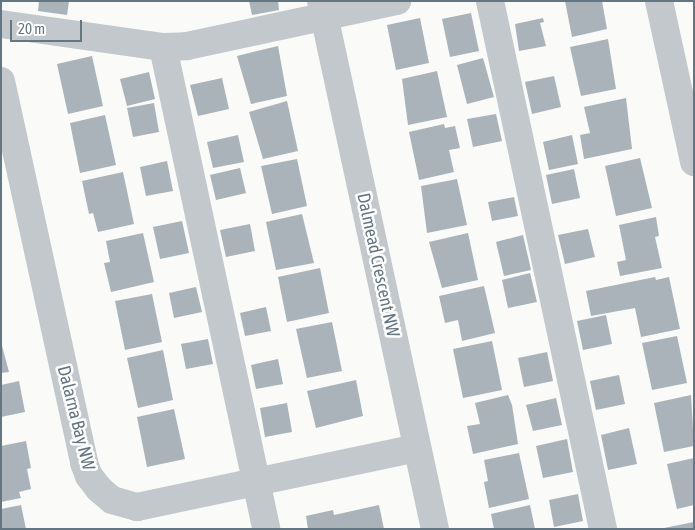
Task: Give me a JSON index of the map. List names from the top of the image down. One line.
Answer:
{"streets":{"street":["Dalmead Crescent NW","Dalarna Bay NW"]},"crossings":[["Dalmead Crescent NW","Dalarna Bay NW"]],"scale_bar":"20 m"}
